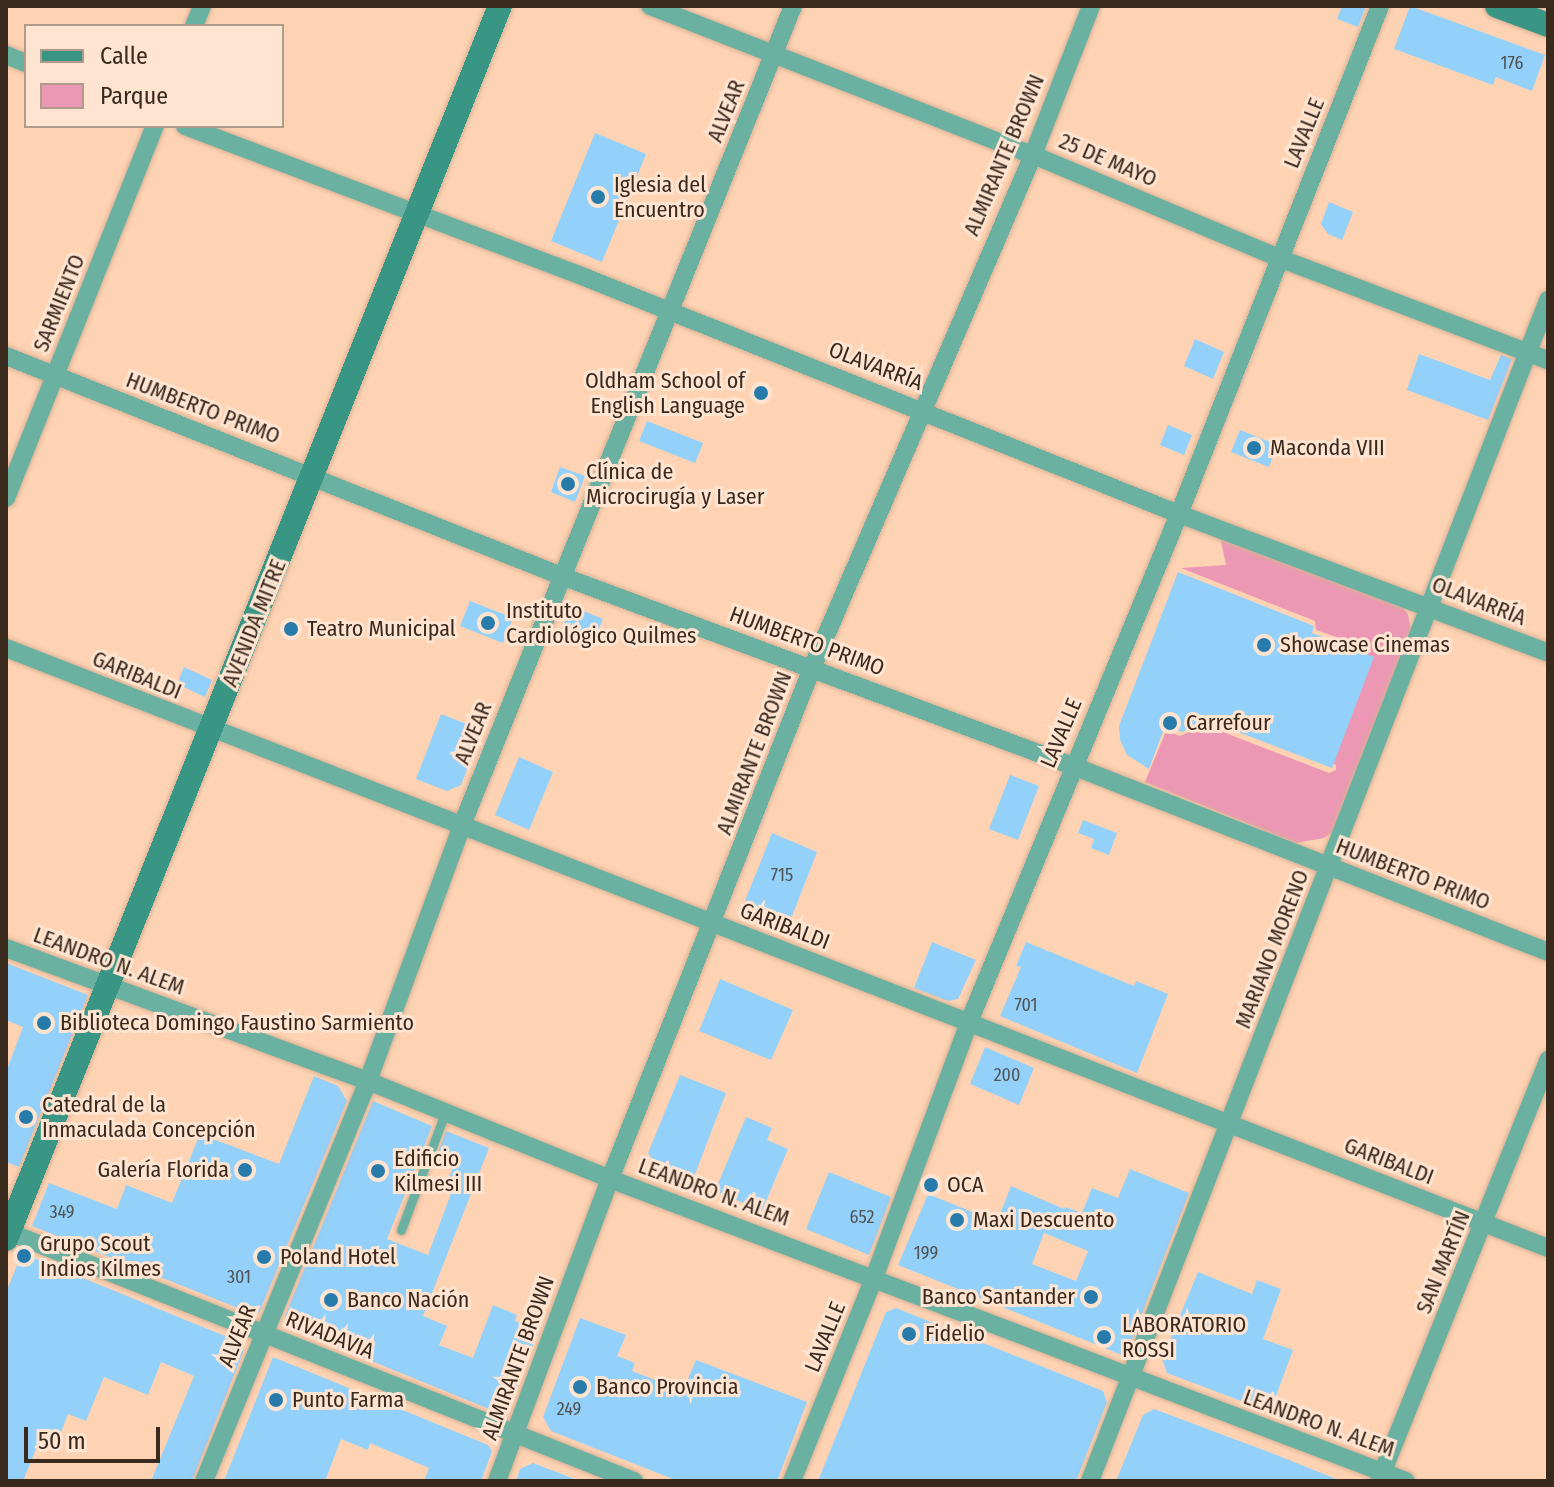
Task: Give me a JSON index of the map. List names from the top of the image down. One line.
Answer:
{"streets":{"main road":["AVENIDA MITRE"],"street":["ALVEAR","LAVALLE","ALMIRANTE BROWN","25 DE MAYO","SARMIENTO","OLAVARRÍA","HUMBERTO PRIMO","GARIBALDI","MARIANO MORENO","LEANDRO N. ALEM","SAN MARTÍN","RIVADAVIA"]},"crossings":[["ALVEAR","25 DE MAYO"],["ALVEAR","OLAVARRÍA"],["ALVEAR","HUMBERTO PRIMO"],["ALVEAR","GARIBALDI"],["ALVEAR","LEANDRO N. ALEM"],["ALVEAR","RIVADAVIA"],["LAVALLE","25 DE MAYO"],["LAVALLE","OLAVARRÍA"],["LAVALLE","HUMBERTO PRIMO"],["LAVALLE","GARIBALDI"],["LAVALLE","LEANDRO N. ALEM"],["ALMIRANTE BROWN","25 DE MAYO"],["ALMIRANTE BROWN","OLAVARRÍA"],["ALMIRANTE BROWN","HUMBERTO PRIMO"],["ALMIRANTE BROWN","GARIBALDI"],["ALMIRANTE BROWN","LEANDRO N. ALEM"],["ALMIRANTE BROWN","RIVADAVIA"],["25 DE MAYO","MARIANO MORENO"],["SARMIENTO","HUMBERTO PRIMO"],["OLAVARRÍA","AVENIDA MITRE"],["OLAVARRÍA","MARIANO MORENO"],["HUMBERTO PRIMO","AVENIDA MITRE"],["HUMBERTO PRIMO","MARIANO MORENO"],["AVENIDA MITRE","GARIBALDI"],["AVENIDA MITRE","LEANDRO N. ALEM"],["AVENIDA MITRE","RIVADAVIA"],["GARIBALDI","MARIANO MORENO"],["GARIBALDI","SAN MARTÍN"],["MARIANO MORENO","LEANDRO N. ALEM"],["LEANDRO N. ALEM","SAN MARTÍN"]],"places":["Iglesia del Encuentro","Oldham School of English Language","Maconda VIII","Clínica de Microcirugía y Laser","Instituto Cardiológico Quilmes","Teatro Municipal","Showcase Cinemas","Carrefour","Biblioteca Domingo Faustino Sarmiento","Catedral de la Inmaculada Concepción","Galería Florida","Edificio Kilmesi III","OCA","Maxi Descuento","Grupo Scout Indios Kilmes","Poland Hotel","Banco Santander","Banco Nación","Fidelio","LABORATORIO ROSSI","Banco Provincia","Punto Farma"],"house_numbers":["176","715","701","200","349","652","199","301","249"],"legend":["Calle","Parque"],"scale_bar":"50 m"}
